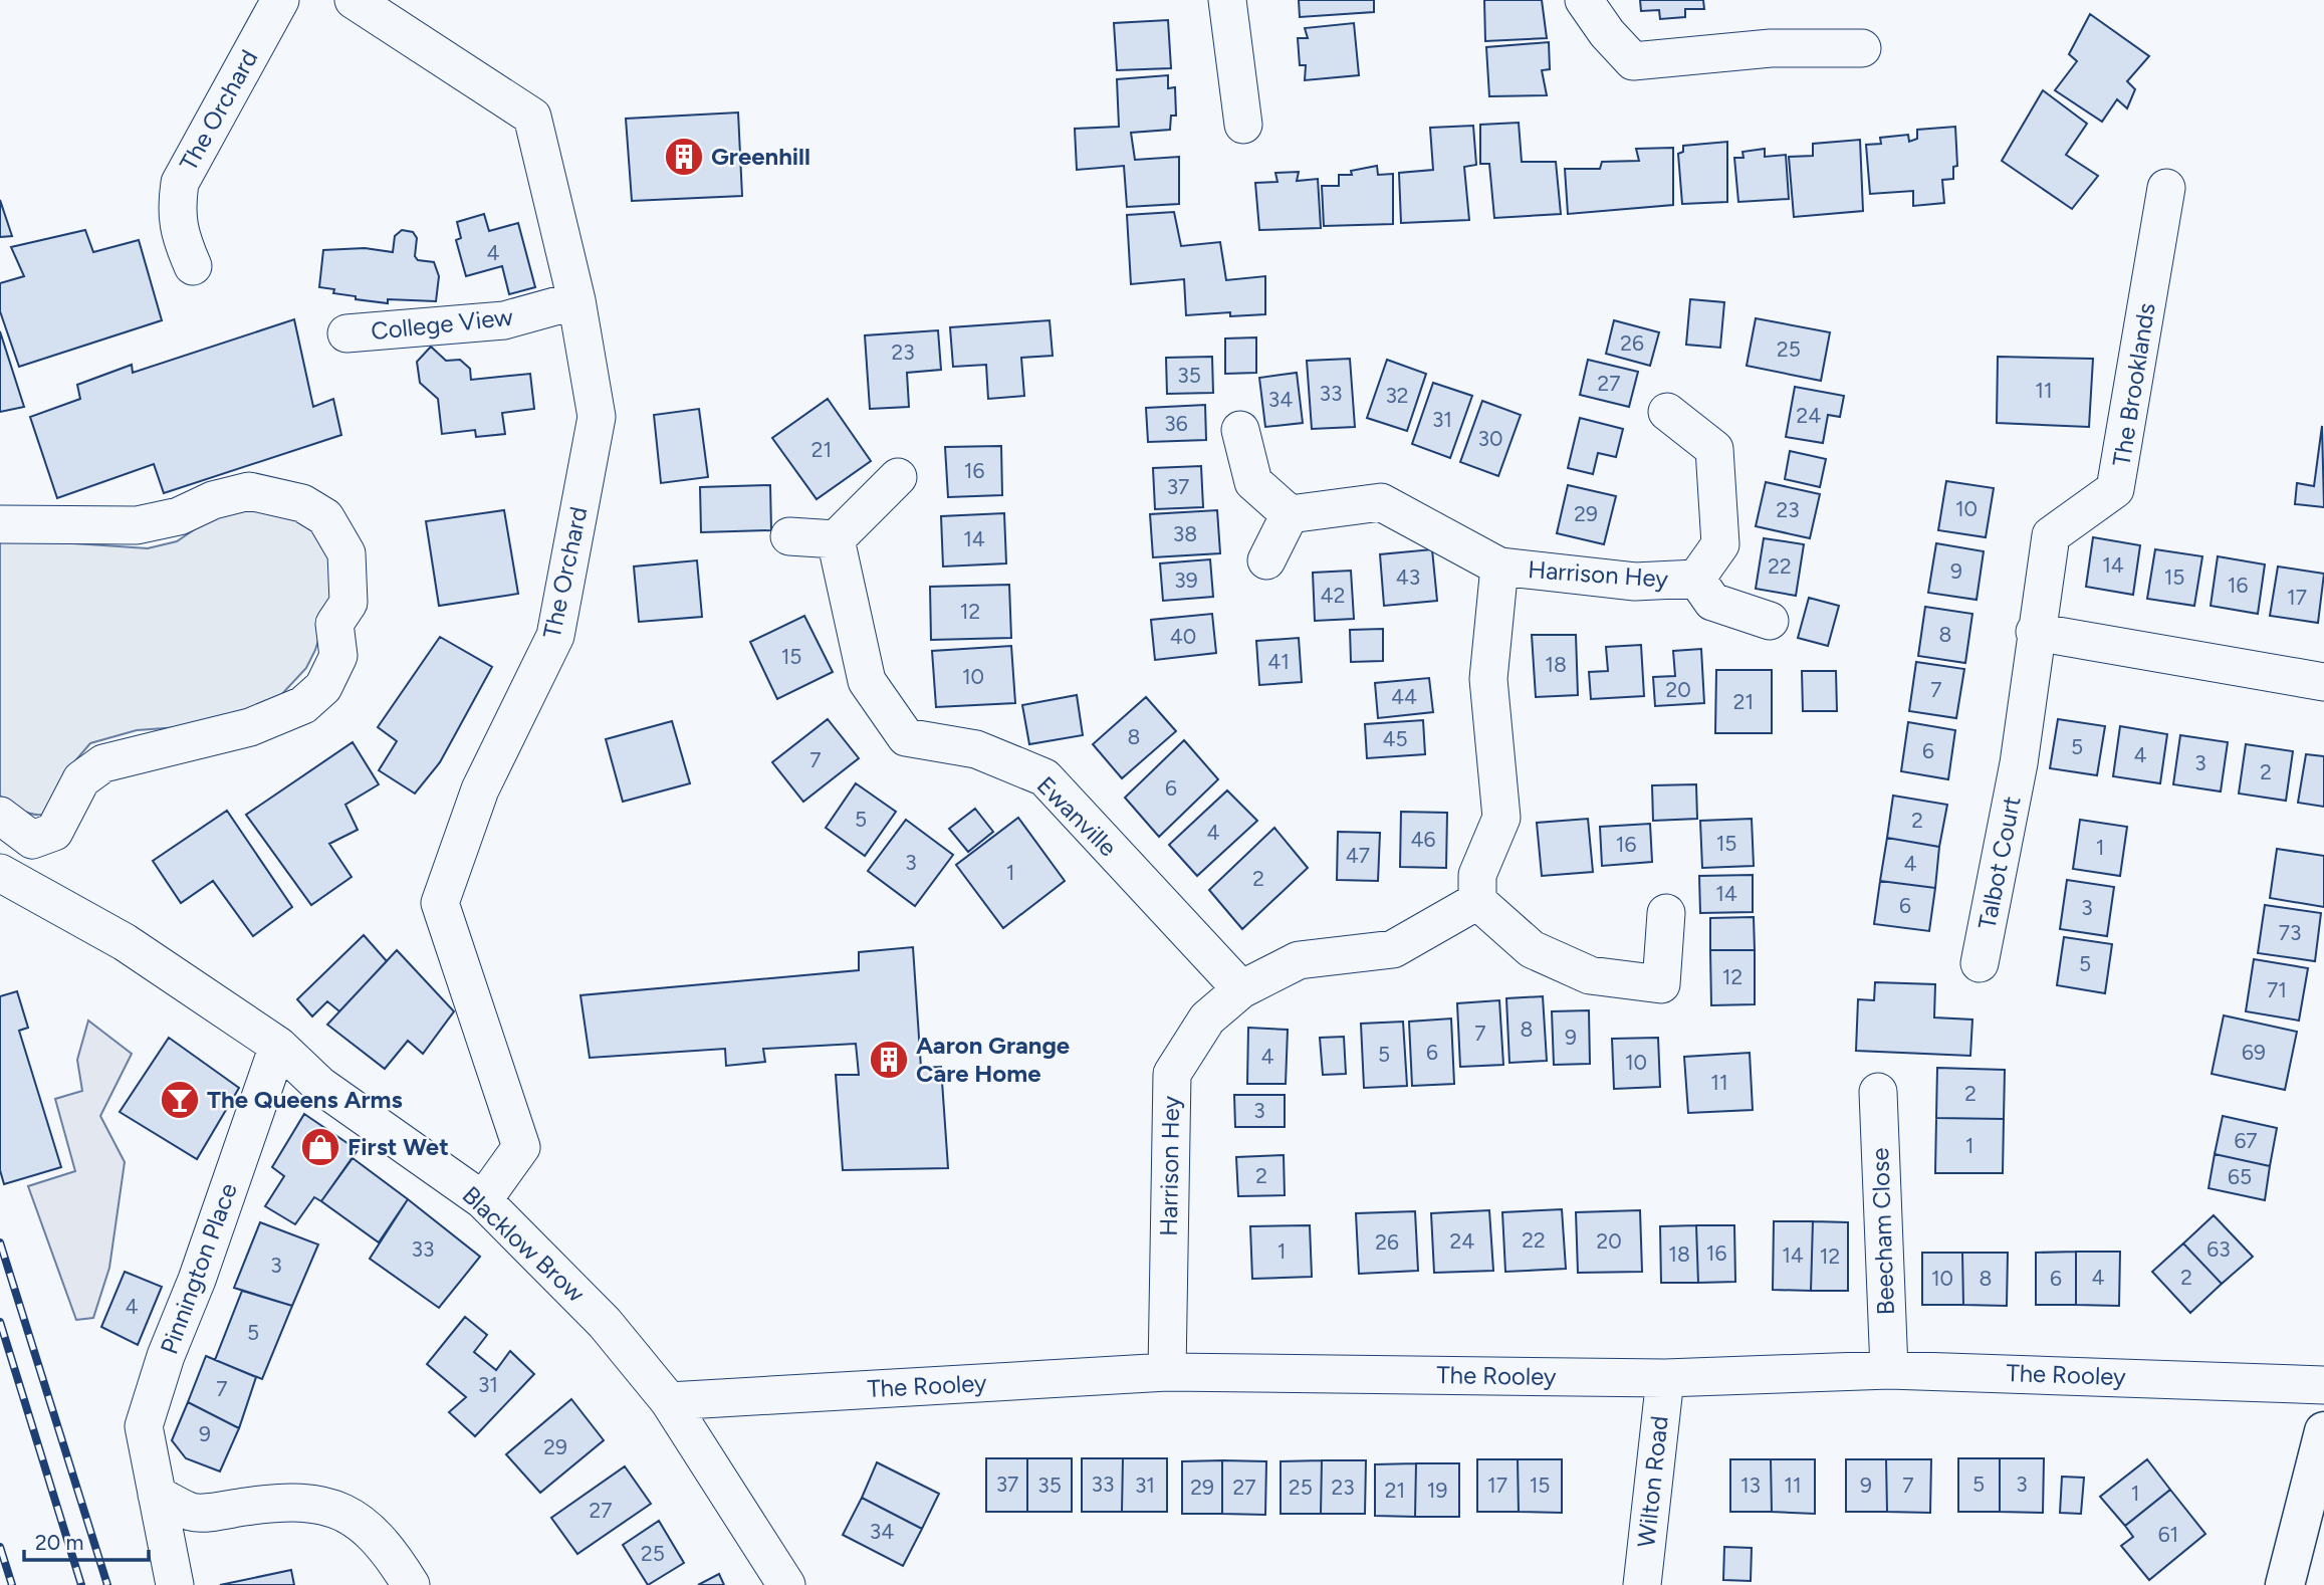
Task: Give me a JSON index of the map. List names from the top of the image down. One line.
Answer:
{"streets":{"street":["The Orchard","College View","The Brooklands","Harrison Hey","Ewanville","Talbot Court","Beecham Close","Blacklow Brow","Pinnington Place","The Rooley","Wilton Road"]},"crossings":[["The Orchard","College View"],["The Orchard","Blacklow Brow"],["The Brooklands","Talbot Court"],["Harrison Hey","Ewanville"],["Harrison Hey","The Rooley"],["Beecham Close","The Rooley"],["Blacklow Brow","Pinnington Place"],["Blacklow Brow","The Rooley"],["The Rooley","Wilton Road"]],"places":{"building":["Greenhill","Aaron Grange Care Home"],"bar":["The Queens Arms"],"shop":["First Wet"]},"house_numbers":["4","26","25","23","35","27","11","33","32","34","24","31","36","30","21","16","37","10","23","29","38","14","14","22","9","43","15","39","16","42","17","12","8","40","15","41","18","10","20","7","44","21","8","45","5","6","4","7","3","2","6","5","2","4","46","15","16","1","47","3","4","1","2","14","6","3","73","5","12","71","8","7","9","6","69","5","4","10","11","2","3","67","1","2","65","22","24","20","26","33","63","1","16","18","14","12","3","4","2","10","8","6","4","5","31","7","9","29","37","33","5","3","35","31","17","15","13","11","9","7","29","27","25","23","21","19","1","27","34","61","25"],"scale_bar":"20 m"}
